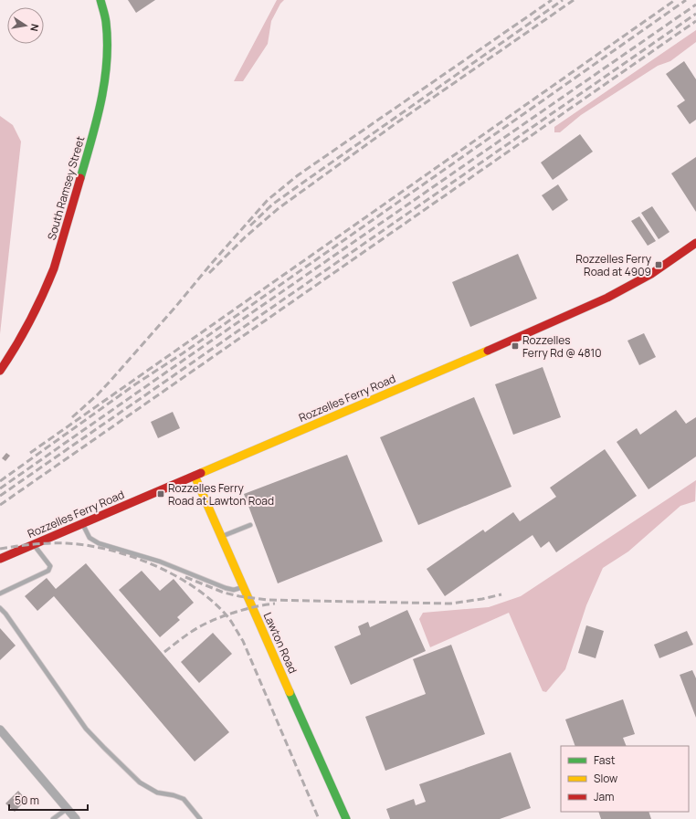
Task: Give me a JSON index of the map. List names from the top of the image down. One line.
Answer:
{"streets":{"street":["South Ramsey Street","Rozzelles Ferry Road","Lawton Road"]},"crossings":[["Rozzelles Ferry Road","Lawton Road"]],"places":{"transit":["Rozzelles Ferry Road at 4909","Rozzelles Ferry Rd @ 4810","Rozzelles Ferry Road at Lawton Road"]},"legend":["Fast","Slow","Jam"],"scale_bar":"50 m","north":"right"}
